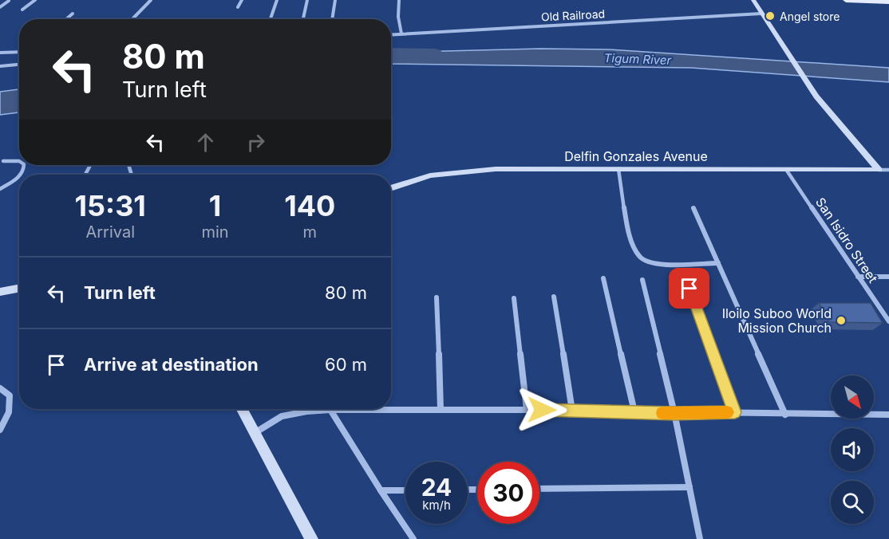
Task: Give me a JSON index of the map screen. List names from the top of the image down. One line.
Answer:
{"streets":{"street":["Old Railroad","Delfin Gonzales Avenue","San Isidro Street"]},"crossings":[["Delfin Gonzales Avenue","San Isidro Street"]],"water":["Tigum River"],"places":["Angel store","Iloilo Suboo World Mission Church"],"north":"bottom right","page":{"turn":["80 m","Turn left"],"eta":["15:31","Arrival","1","min","140","m"],"list":[{"name":"Turn left","value":"80 m"},{"name":"Arrive at destination","value":"60 m"}],"speed":"24 km/h","limit":"30"}}
